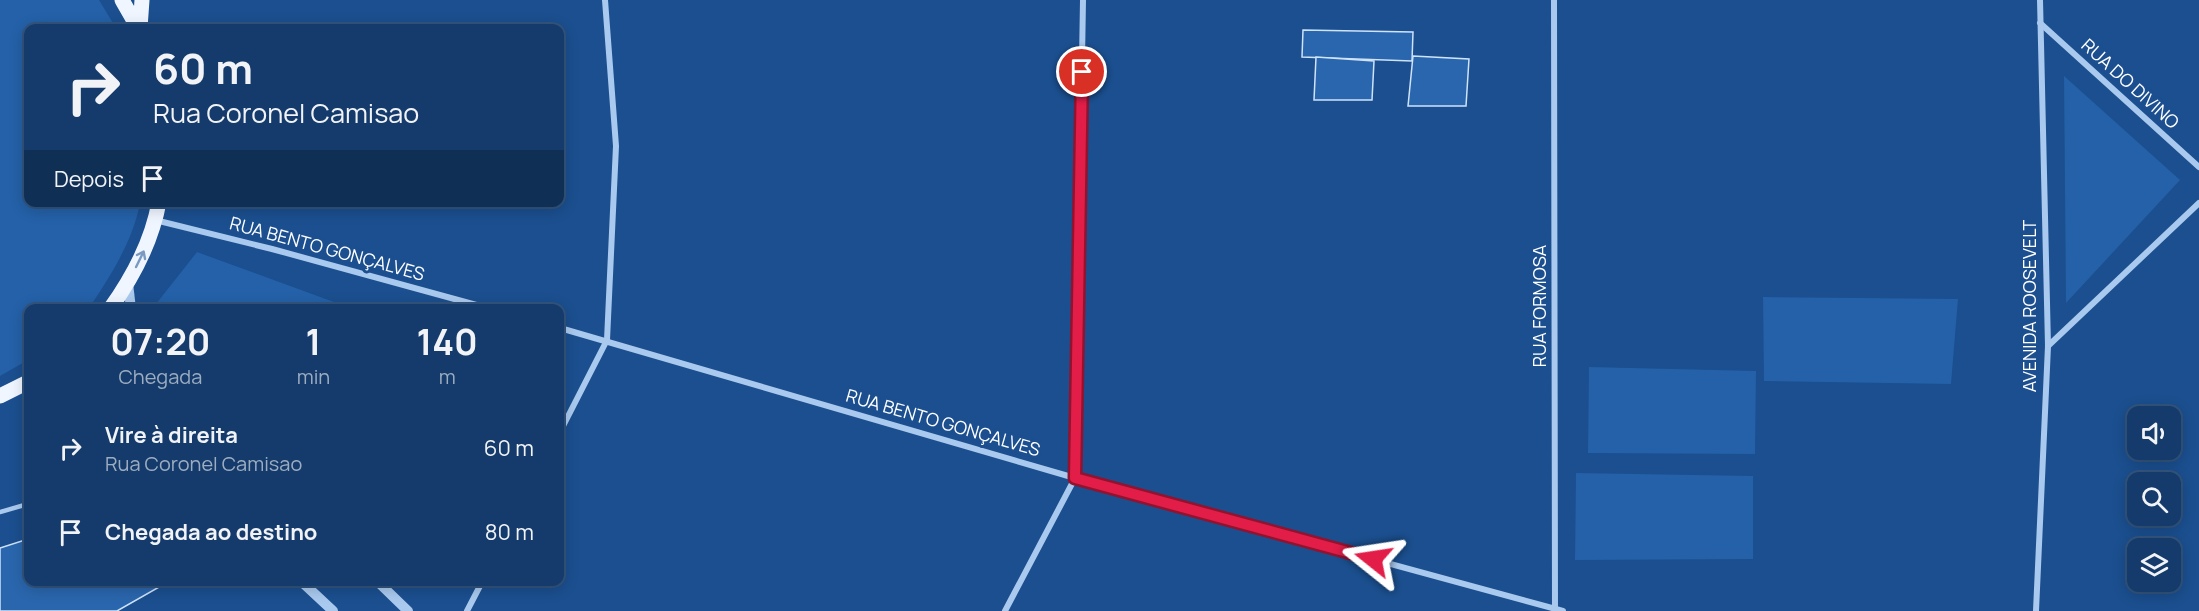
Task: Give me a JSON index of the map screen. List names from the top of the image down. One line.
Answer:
{"streets":{"street":["RUA DO DIVINO","RUA BENTO GONÇALVES","RUA FORMOSA","AVENIDA ROOSEVELT"]},"crossings":[["RUA DO DIVINO","AVENIDA ROOSEVELT"],["RUA BENTO GONÇALVES","RUA FORMOSA"]],"page":{"turn":["60 m","Rua Coronel Camisao"],"then":"Depois","eta":["07:20","Chegada","1","min","140","m"],"list":[{"name":"Vire à direita","note":"Rua Coronel Camisao","value":"60 m"},{"name":"Chegada ao destino","value":"80 m"}]}}
